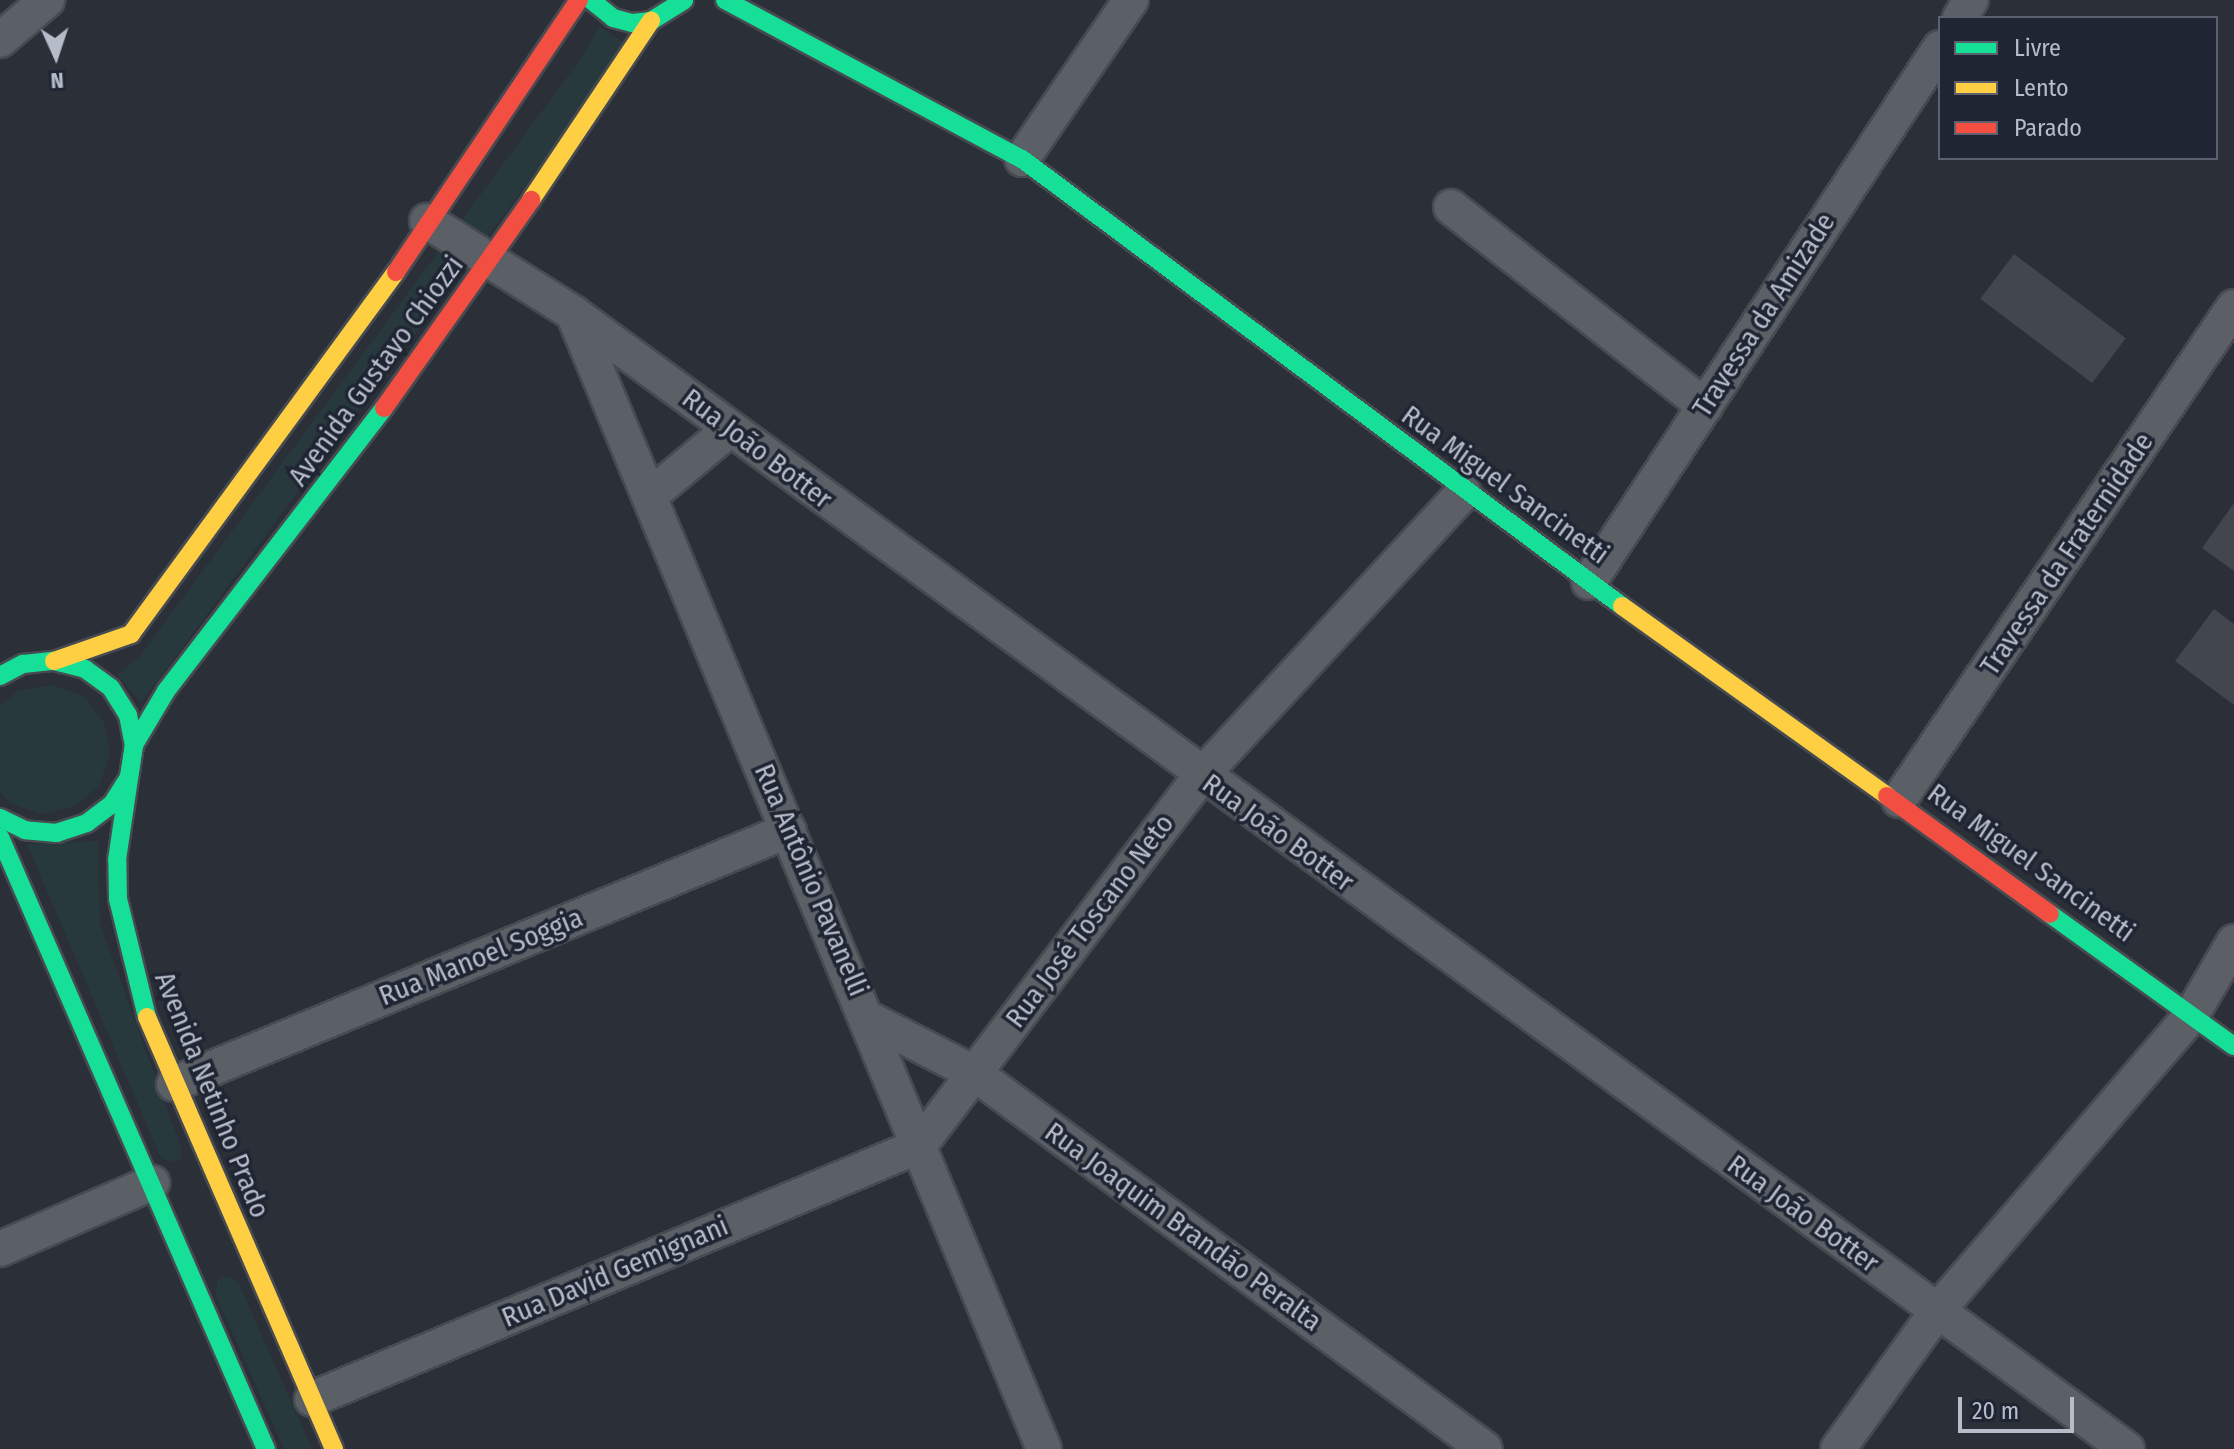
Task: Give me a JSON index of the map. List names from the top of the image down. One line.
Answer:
{"streets":{"main road":["Avenida Gustavo Chiozzi","Rua Miguel Sancinetti","Avenida Netinho Prado"],"street":["Travessa da Amizade","Rua João Botter","Travessa da Fraternidade","Rua Antônio Pavanelli","Rua José Toscano Neto","Rua Manoel Soggia","Rua Joaquim Brandão Peralta","Rua David Gemignani"]},"crossings":[["Travessa da Amizade","Rua Miguel Sancinetti"],["Avenida Gustavo Chiozzi","Rua João Botter"],["Avenida Gustavo Chiozzi","Avenida Netinho Prado"],["Rua João Botter","Rua Antônio Pavanelli"],["Rua João Botter","Rua José Toscano Neto"],["Rua Miguel Sancinetti","Travessa da Fraternidade"],["Rua Miguel Sancinetti","Rua José Toscano Neto"],["Rua Antônio Pavanelli","Rua José Toscano Neto"],["Rua Antônio Pavanelli","Rua Manoel Soggia"],["Rua Antônio Pavanelli","Rua Joaquim Brandão Peralta"],["Rua Antônio Pavanelli","Rua David Gemignani"],["Rua José Toscano Neto","Rua Joaquim Brandão Peralta"],["Rua José Toscano Neto","Rua David Gemignani"],["Rua Manoel Soggia","Avenida Netinho Prado"],["Avenida Netinho Prado","Rua David Gemignani"]],"legend":["Livre","Lento","Parado"],"scale_bar":"20 m","north":"bottom"}
